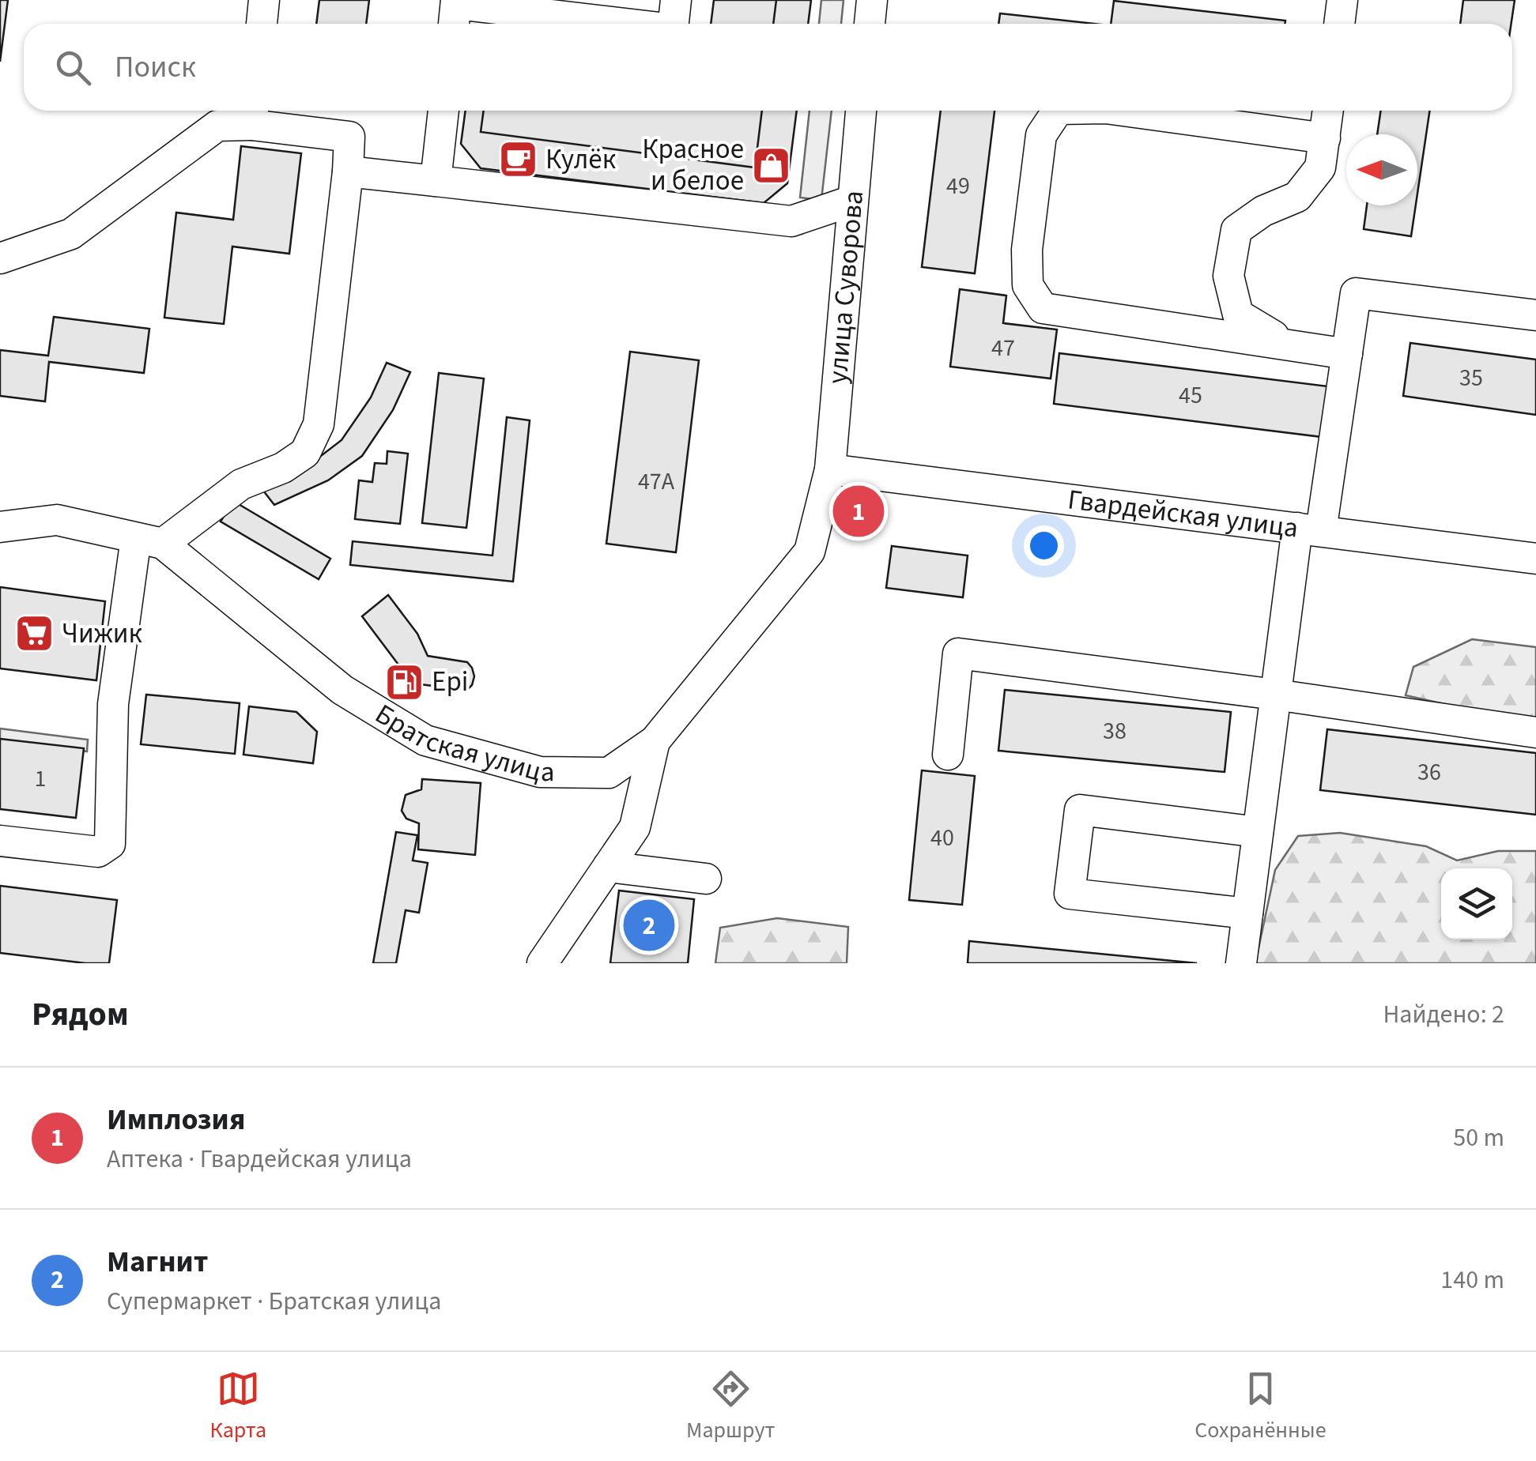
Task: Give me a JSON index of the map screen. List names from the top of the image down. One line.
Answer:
{"streets":{"street":["улица Суворова","Гвардейская улица","Братская улица"]},"crossings":[["улица Суворова","Гвардейская улица"],["улица Суворова","Братская улица"],["Гвардейская улица","Братская улица"]],"places":{"cafe":["Кулёк"],"shop":["Красное и белое"],"supermarket":["Чижик"],"fuel station":["Epi"]},"house_numbers":["49","47","35","45","47А","38","36","1","40"],"north":"left","page":{"search":"Поиск","pins":["1","2"],"heading":["Рядом","Найдено: 2"],"list":[{"mark":"1","name":"Имплозия","note":"Аптека · Гвардейская улица","value":"50 m"},{"mark":"2","name":"Магнит","note":"Супермаркет · Братская улица","value":"140 m"}],"nav":["Карта","Маршрут","Сохранённые"]}}
